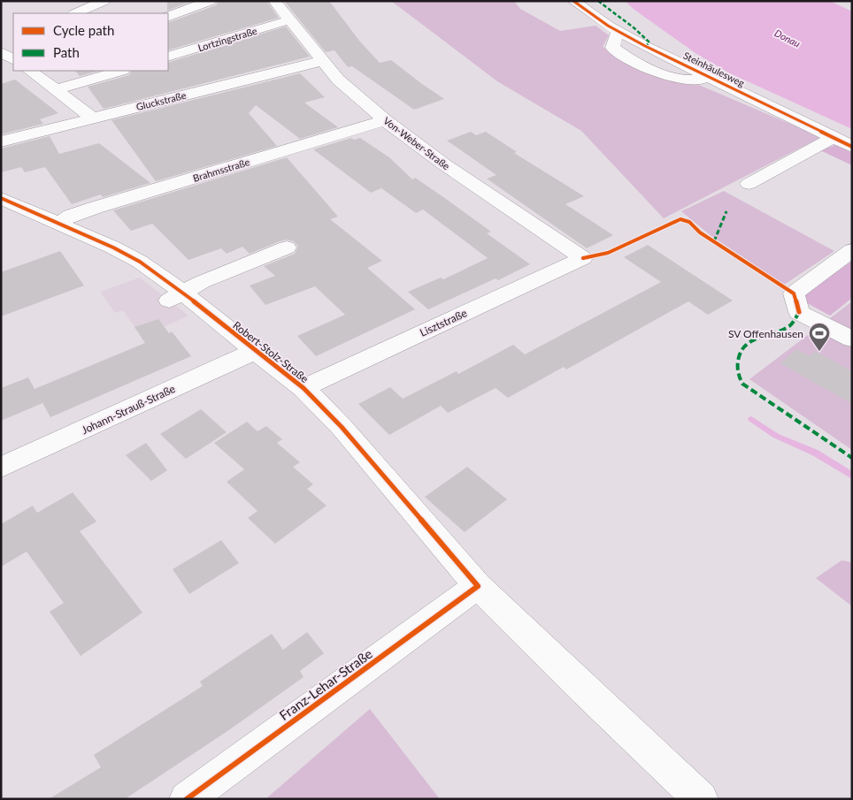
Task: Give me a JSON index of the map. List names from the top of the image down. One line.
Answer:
{"streets":{"street":["Lortzingstraße","Steinhäulesweg","Gluckstraße","Von-Weber-Straße","Brahmsstraße","Lisztstraße","Robert-Stolz-Straße","Johann-Strauß-Straße","Franz-Lehar-Straße"]},"crossings":[["Lortzingstraße","Von-Weber-Straße"],["Gluckstraße","Von-Weber-Straße"],["Von-Weber-Straße","Brahmsstraße"],["Von-Weber-Straße","Lisztstraße"],["Brahmsstraße","Robert-Stolz-Straße"],["Lisztstraße","Robert-Stolz-Straße"],["Robert-Stolz-Straße","Johann-Strauß-Straße"],["Robert-Stolz-Straße","Franz-Lehar-Straße"]],"water":["Donau"],"places":{"sports":["SV Offenhausen"]},"legend":["Cycle path","Path"]}
